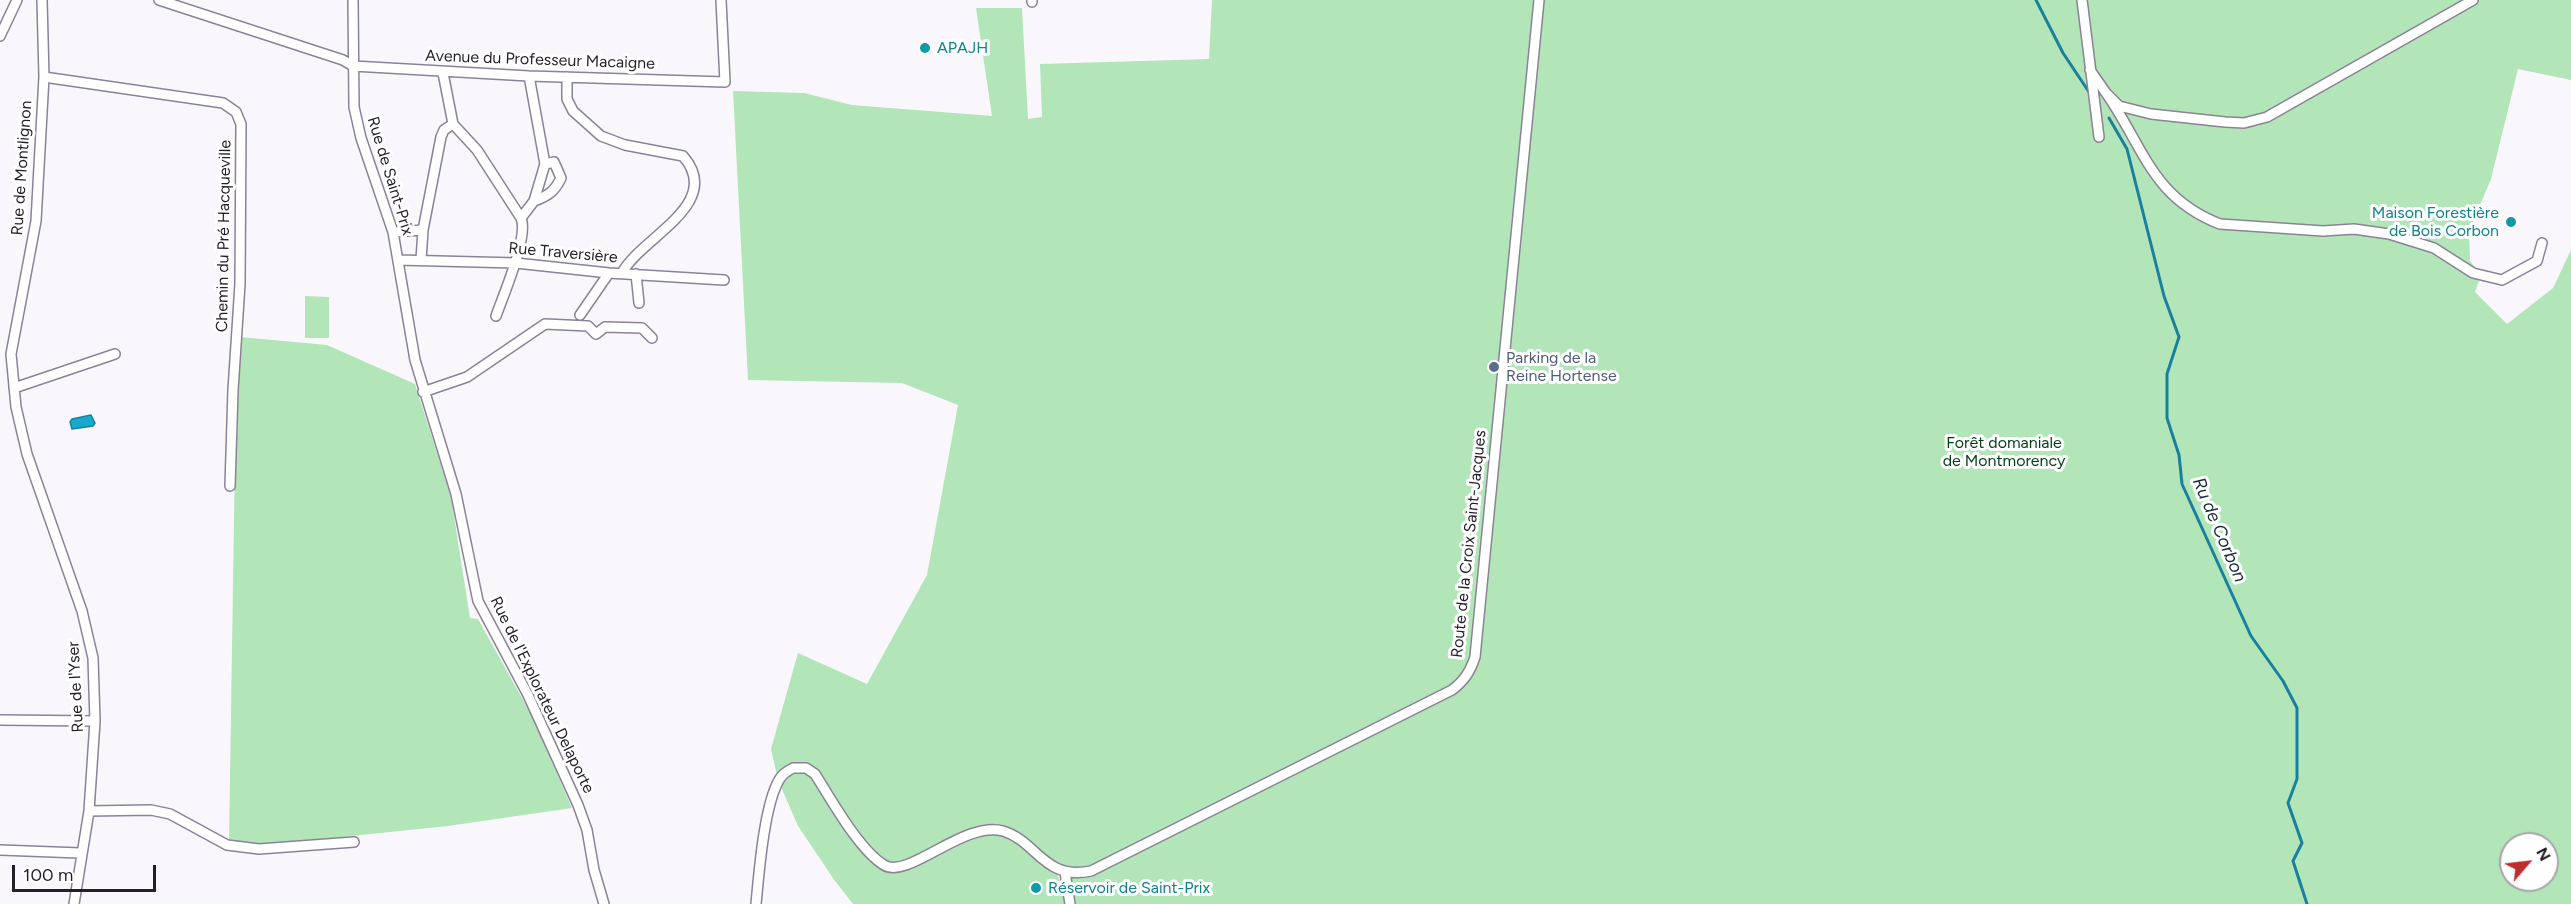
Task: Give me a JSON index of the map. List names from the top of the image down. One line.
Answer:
{"streets":{"street":["Avenue du Professeur Macaigne","Rue de Montlignon","Rue de Saint-Prix","Chemin du Pré Hacqueville","Rue Traversière","Route de la Croix Saint-Jacques","Rue de l'Yser","Rue de l'Explorateur Delaporte"]},"crossings":[["Avenue du Professeur Macaigne","Rue de Saint-Prix"],["Rue de Montlignon","Chemin du Pré Hacqueville"],["Rue de Montlignon","Rue de l'Yser"],["Rue de Saint-Prix","Rue Traversière"],["Rue de Saint-Prix","Rue de l'Explorateur Delaporte"]],"water":["Ru de Corbon"],"parks":["Forêt domaniale de Montmorency"],"places":["APAJH","Maison Forestière de Bois Corbon","Parking de la Reine Hortense","Réservoir de Saint-Prix"],"scale_bar":"100 m","north":"top right"}
